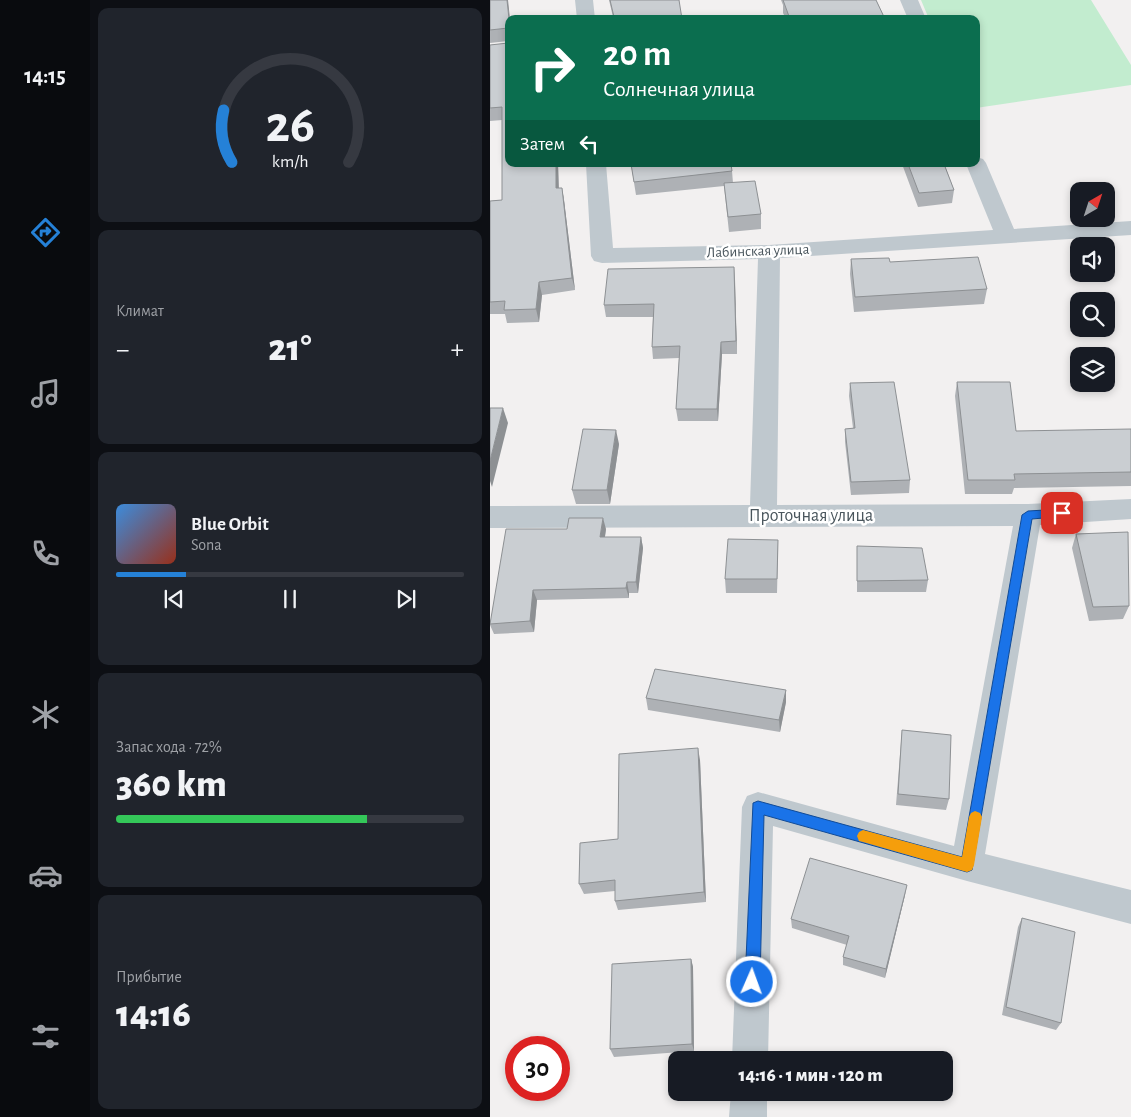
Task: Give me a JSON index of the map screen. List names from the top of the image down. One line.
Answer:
{"streets":{"street":["Лабинская улица","Проточная улица"]},"north":"top right","page":{"tabs":"14:15","turn":["20 m","Солнечная улица"],"then":"Затем","tile":["Климат",["Запас хода · 72%","360 km"],["Прибытие","14:16"]],"heat":["−","21°","+"],"song":["Blue Orbit","Sona"],"limit":"30","trip":"14:16 · 1 мин · 120 m","gauge":["26","km/h"]}}
